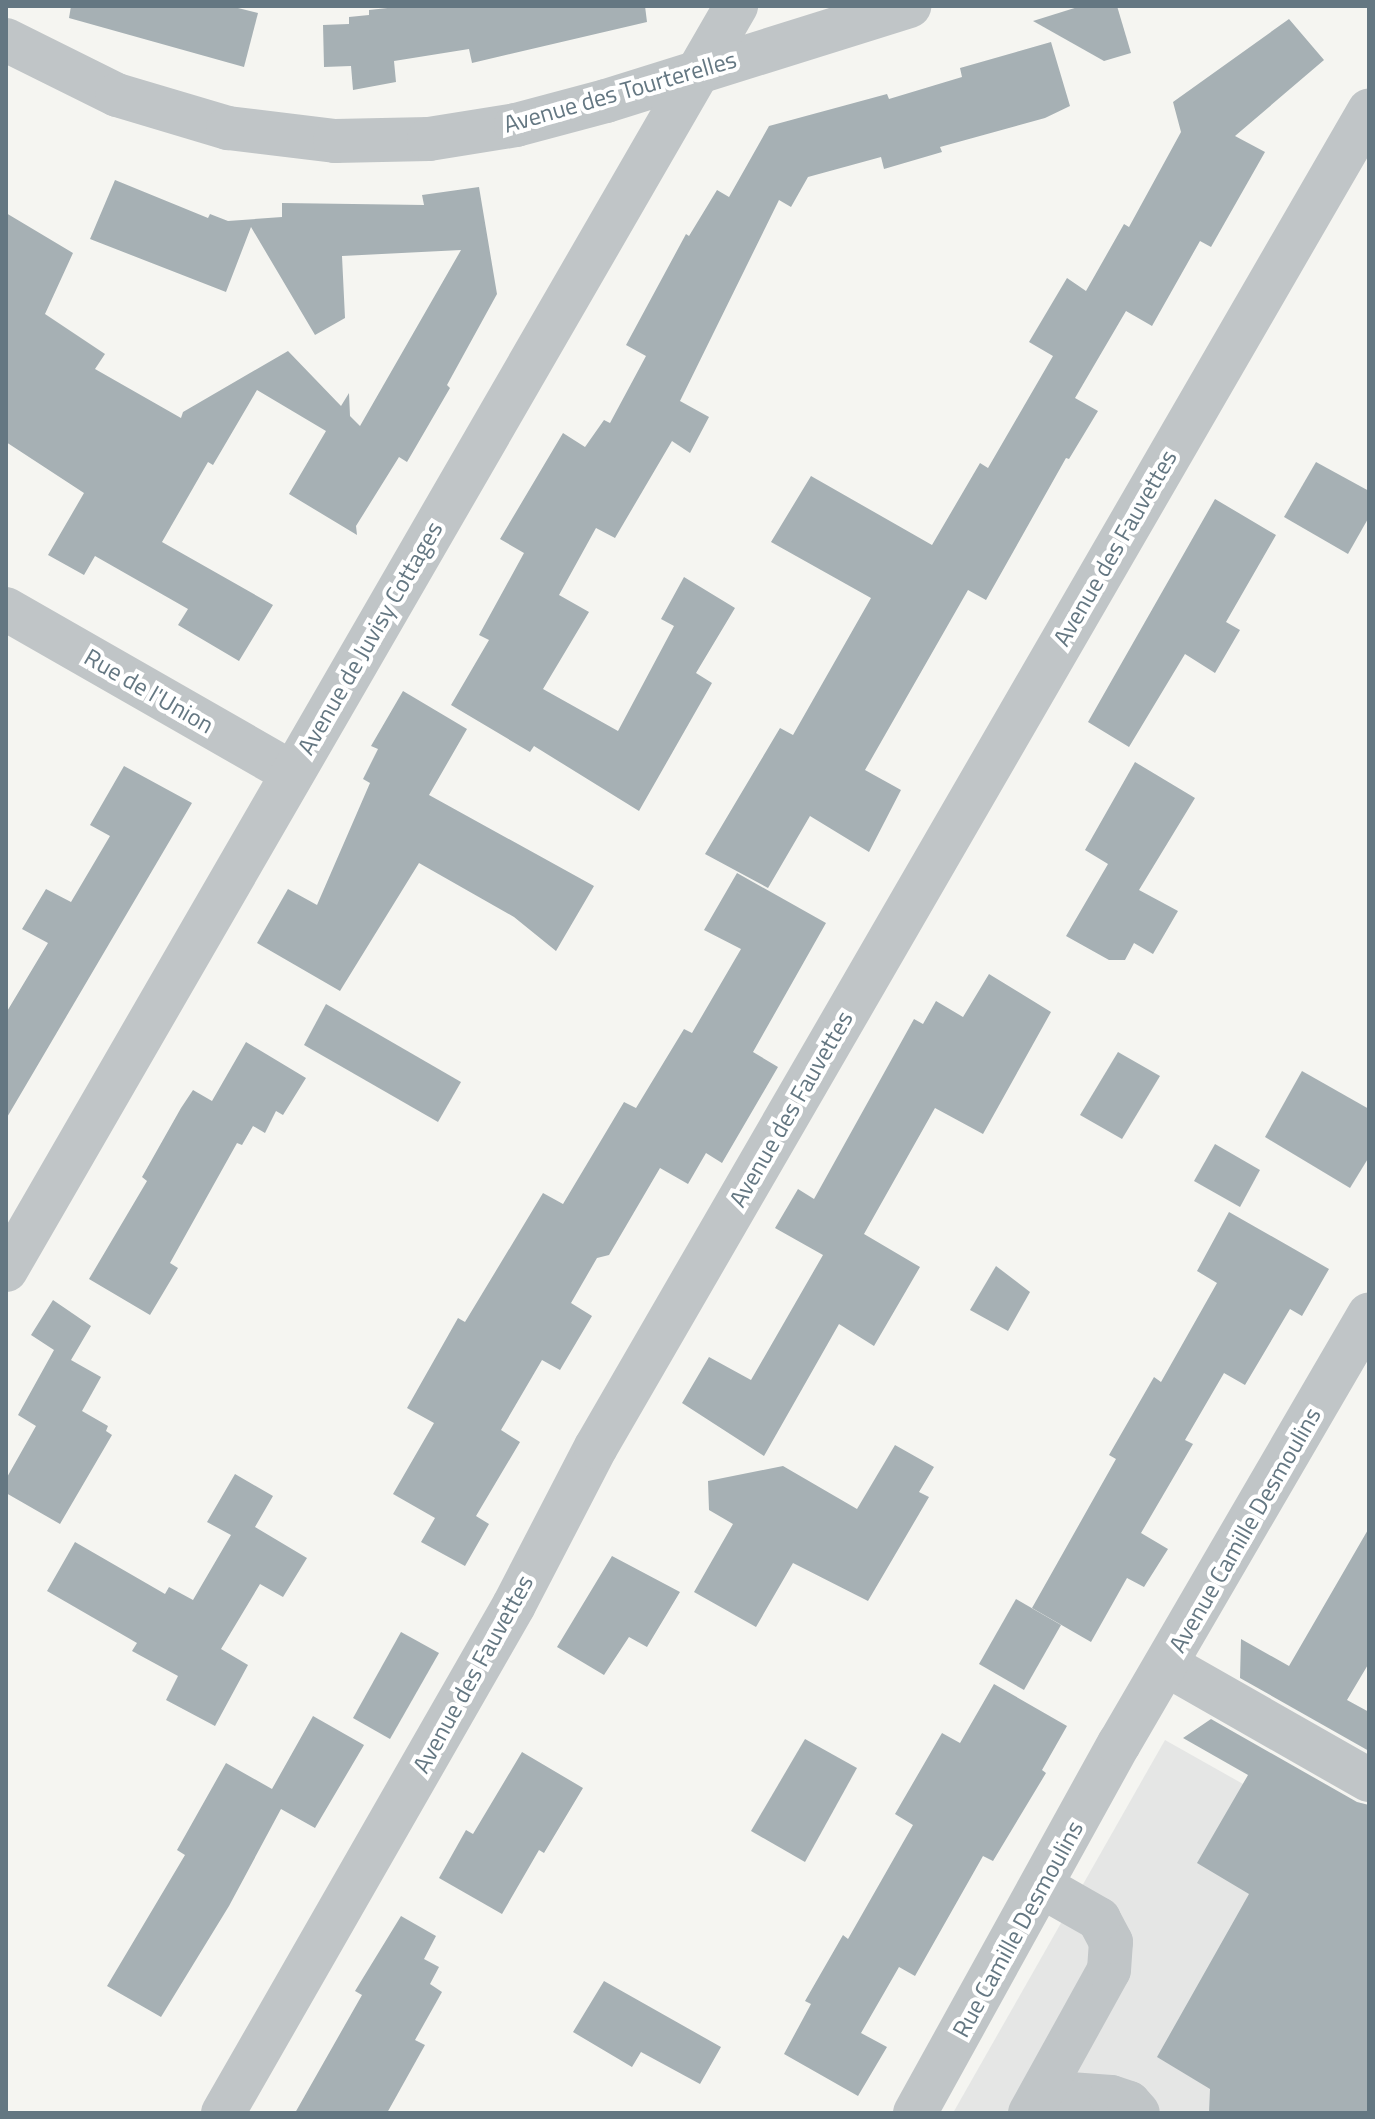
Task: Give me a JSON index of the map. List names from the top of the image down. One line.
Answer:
{"streets":{"street":["Avenue des Tourterelles","Avenue des Fauvettes","Avenue de Juvisy Cottages","Rue de l'Union","Avenue Camille Desmoulins","Rue Camille Desmoulins"]},"crossings":[["Avenue des Tourterelles","Avenue de Juvisy Cottages"],["Avenue de Juvisy Cottages","Rue de l'Union"],["Avenue Camille Desmoulins","Rue Camille Desmoulins"]]}
